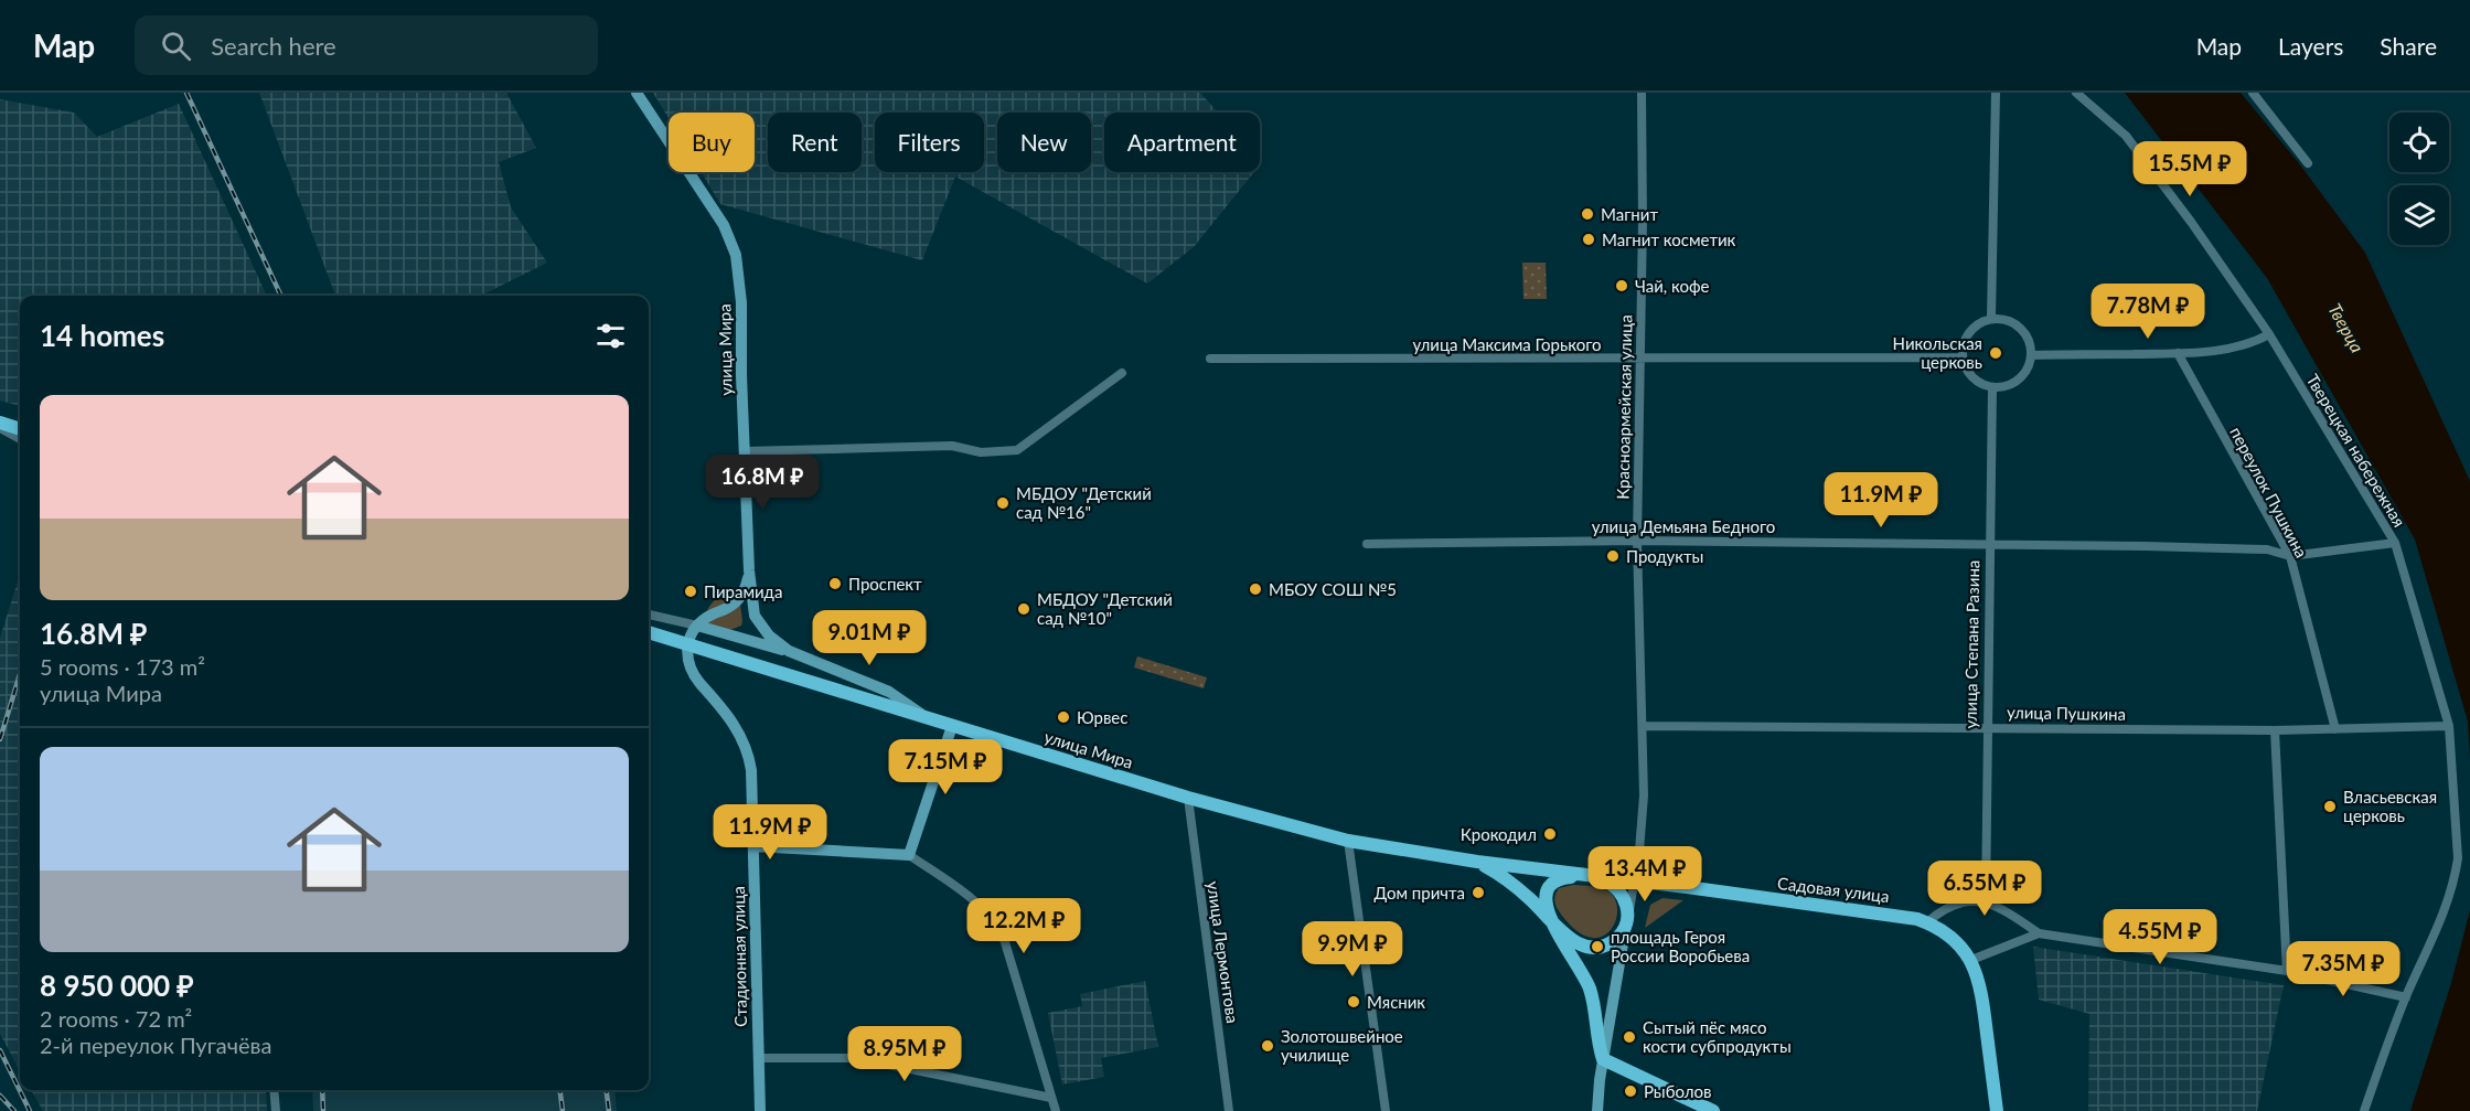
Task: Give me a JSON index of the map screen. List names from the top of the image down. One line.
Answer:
{"streets":{"main road":["улица Мира","Садовая улица"],"street":["улица Максима Горького","Красноармейская улица","Тверецкая набережная","переулок Пушкина","улица Демьяна Бедного","улица Степана Разина","улица Пушкина","улица Лермонтова","Стадионная улица"]},"crossings":[["улица Максима Горького","Красноармейская улица"],["улица Максима Горького","улица Степана Разина"],["улица Мира","Красноармейская улица"],["улица Мира","Садовая улица"],["улица Мира","улица Лермонтова"],["Красноармейская улица","улица Демьяна Бедного"],["Красноармейская улица","улица Пушкина"],["Красноармейская улица","Садовая улица"],["Тверецкая набережная","улица Демьяна Бедного"],["Тверецкая набережная","улица Пушкина"],["переулок Пушкина","улица Демьяна Бедного"],["переулок Пушкина","улица Пушкина"],["улица Демьяна Бедного","улица Степана Разина"],["улица Степана Разина","улица Пушкина"]],"water":["Тверца"],"places":["Магнит","Магнит косметик","Чай, кофе","Никольская церковь","МБДОУ \"Детский сад №16\"","Продукты","Проспект","МБОУ СОШ №5","Пирамида","МБДОУ \"Детский сад №10\"","Юрвес","Власьевская церковь","Крокодил","Дом причта","площадь Героя России Воробьева","Мясник","Сытый пёс мясо кости субпродукты","Золотошвейное училище","Рыболов"],"page":{"header":"Map","search":"Search here","nav":["Map","Layers","Share"],"chip":["Buy","Rent","Filters","New","Apartment"],"price":["15.5M ₽","7.78M ₽","16.8M ₽","11.9M ₽","9.01M ₽","7.15M ₽","11.9M ₽","13.4M ₽","6.55M ₽","12.2M ₽","4.55M ₽","9.9M ₽","7.35M ₽","8.95M ₽"],"heading":"14 homes","list":[{"name":"16.8M ₽","note":"5 rooms · 173 m² · улица Мира"},{"name":"8 950 000 ₽","note":"2 rooms · 72 m² · 2-й переулок Пугачёва"}]}}
